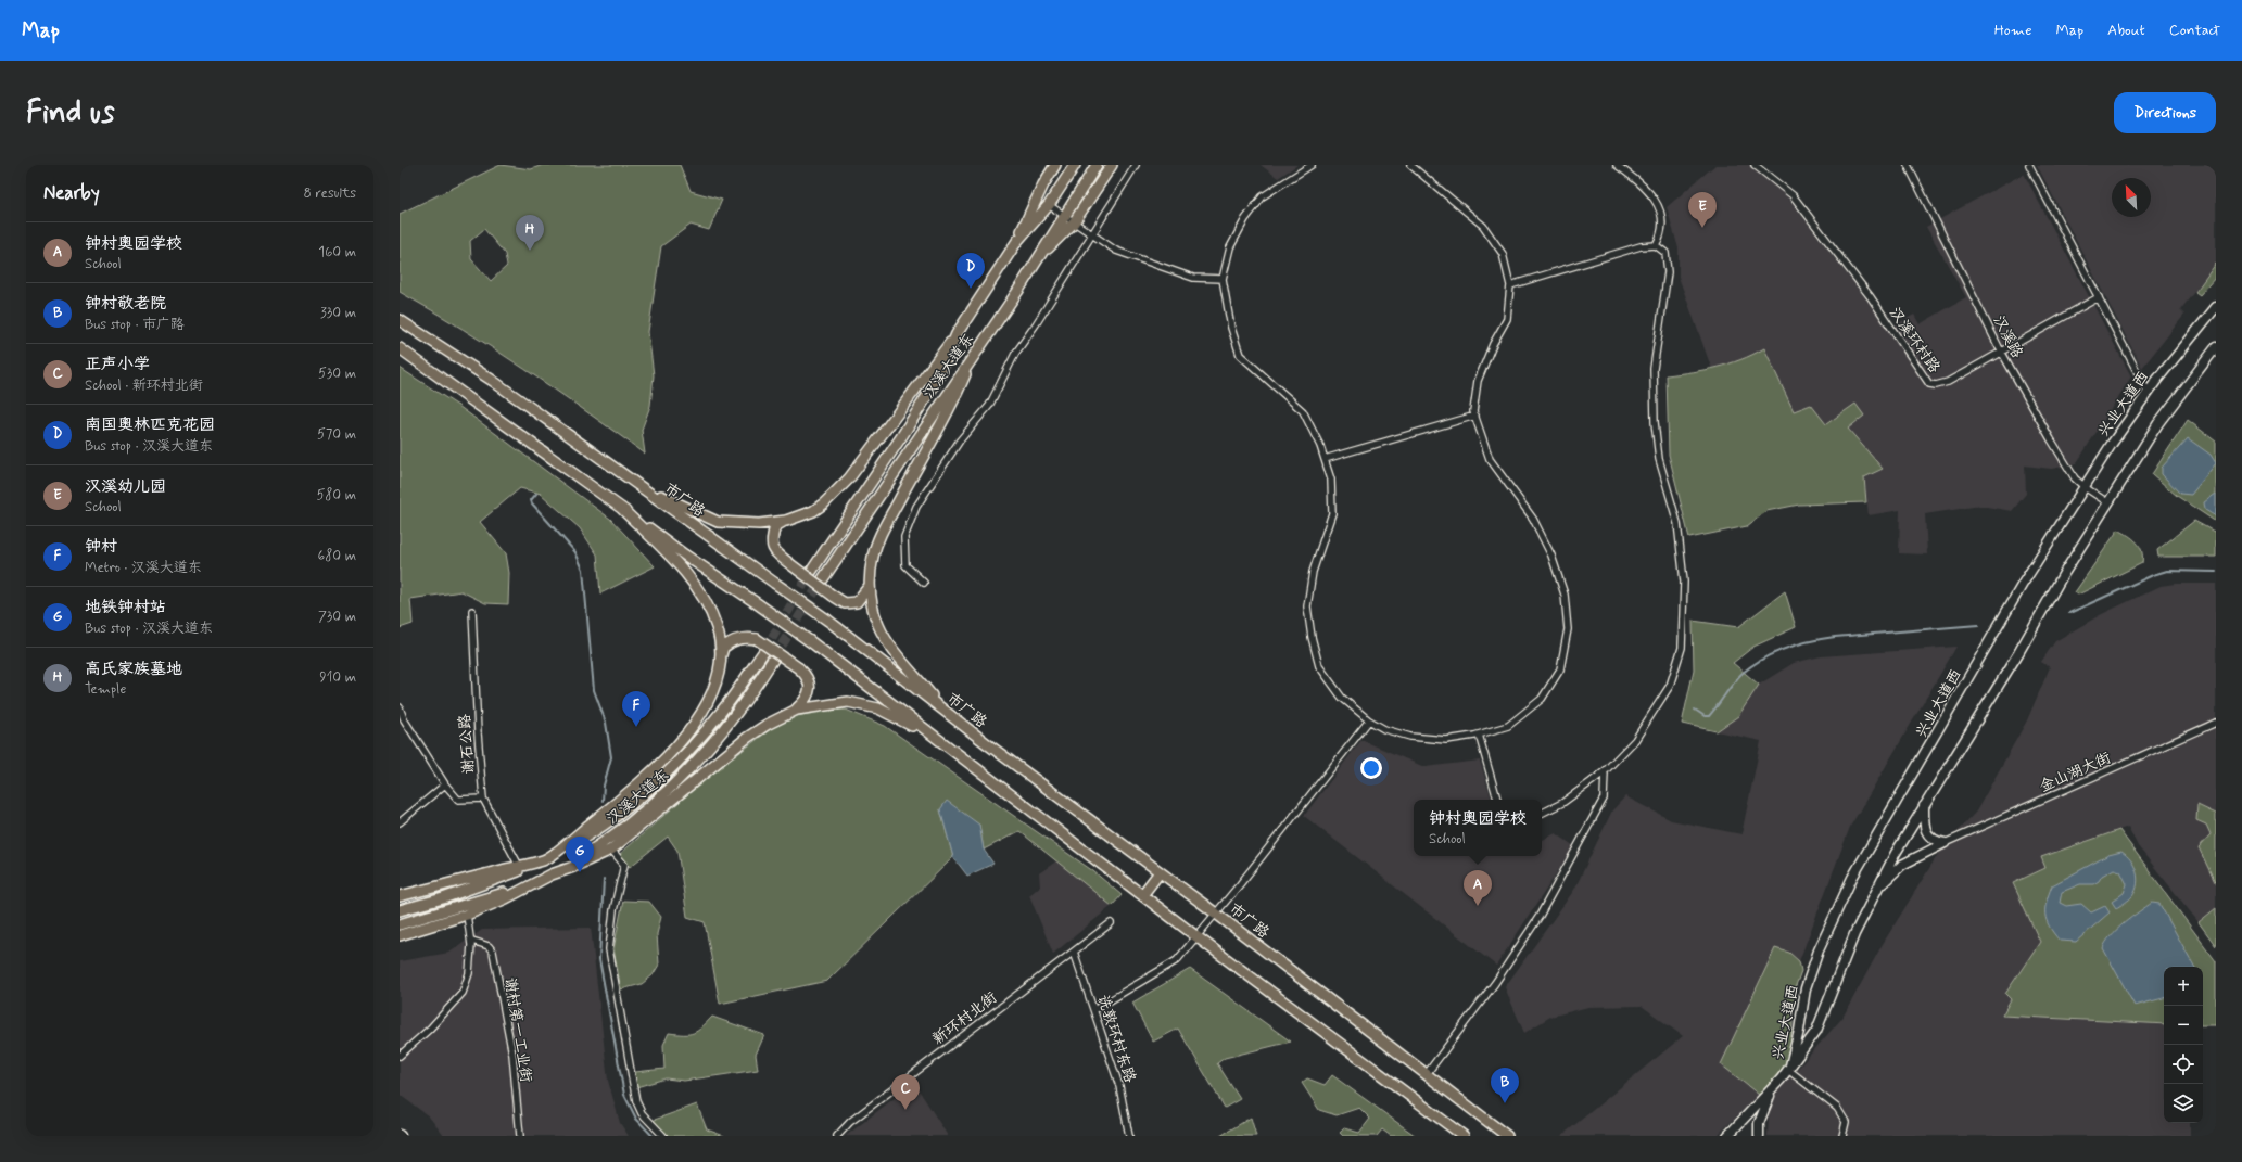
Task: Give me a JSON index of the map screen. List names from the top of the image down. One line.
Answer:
{"streets":{"main road":["汉溪大道东","市广路"],"street":["汉溪路","汉溪环村路","兴业大道西","谢石公路","金山湖大街","新环村北街","谢村第一工业街","诜敦环村东路"]},"crossings":[["汉溪路","汉溪环村路"],["汉溪路","兴业大道西"],["新环村北街","诜敦环村东路"]],"north":"top left","page":{"header":"Map","nav":["Home","Map","About","Contact"],"buttons":"Directions","title":"Find us","heading":["Nearby","8 results"],"pins":["E","H","D","F","G","A","B","C"],"list":[{"mark":"A","name":"钟村奥园学校","note":"School","value":"160 m"},{"mark":"B","name":"钟村敬老院","note":"Bus stop · 市广路","value":"330 m"},{"mark":"C","name":"正声小学","note":"School · 新环村北街","value":"530 m"},{"mark":"D","name":"南国奥林匹克花园","note":"Bus stop · 汉溪大道东","value":"570 m"},{"mark":"E","name":"汉溪幼儿园","note":"School","value":"580 m"},{"mark":"F","name":"钟村","note":"Metro · 汉溪大道东","value":"680 m"},{"mark":"G","name":"地铁钟村站","note":"Bus stop · 汉溪大道东","value":"730 m"},{"mark":"H","name":"高氏家族墓地","note":"Temple","value":"910 m"}],"popup":["钟村奥园学校","School"],"map_buttons":["+","−"]}}
